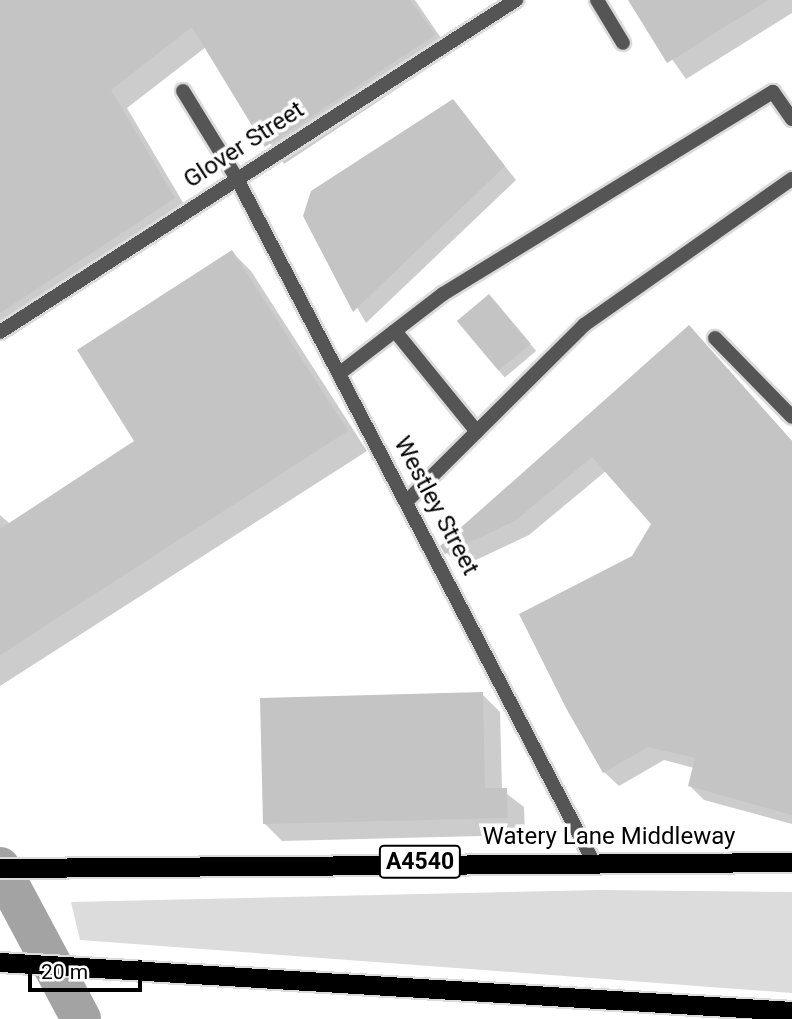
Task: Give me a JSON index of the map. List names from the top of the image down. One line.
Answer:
{"streets":{"highway":["Watery Lane Middleway","A4540"],"street":["Glover Street","Westley Street"]},"crossings":[["Glover Street","Westley Street"],["Westley Street","Watery Lane Middleway"]],"scale_bar":"20 m"}
